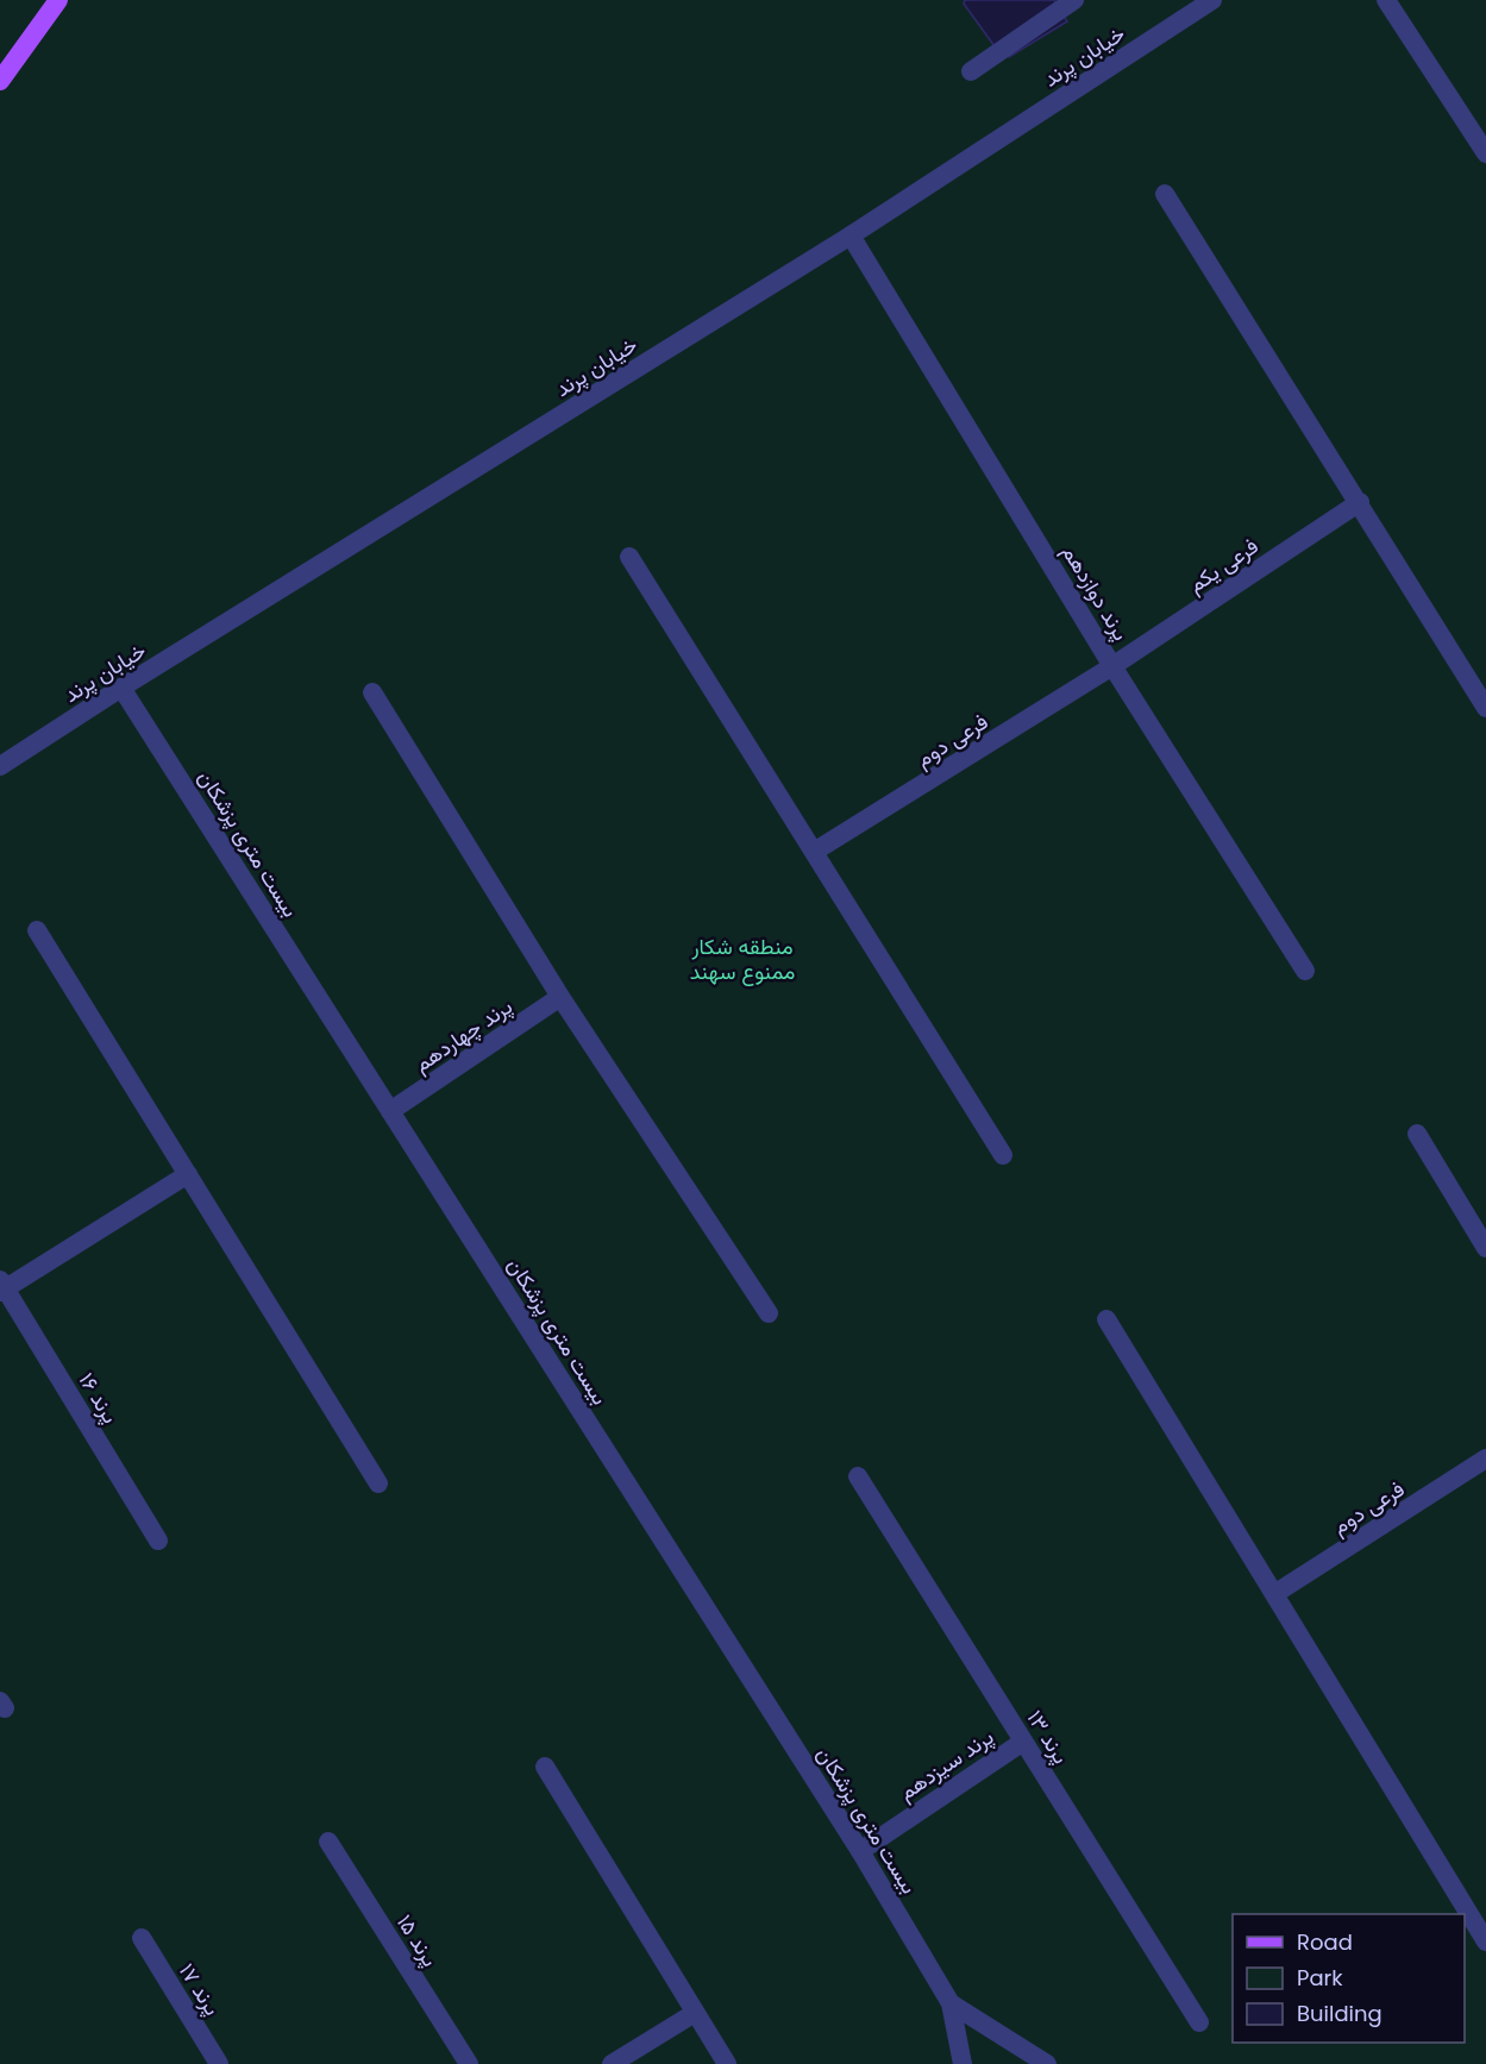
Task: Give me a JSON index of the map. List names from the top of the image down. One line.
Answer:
{"streets":{"street":["خیابان پرند","فرعی یکم","پرند دوازدهم","فرعی دوم","بیست متری پزشکان","پرند چهاردهم","پرند ۱۶","پرند ۱۳","پرند سیزدهم","پرند ۱۵","پرند ۱۷"]},"crossings":[["خیابان پرند","پرند دوازدهم"],["خیابان پرند","بیست متری پزشکان"],["فرعی یکم","پرند دوازدهم"],["فرعی یکم","فرعی دوم"],["پرند دوازدهم","فرعی دوم"],["بیست متری پزشکان","پرند چهاردهم"],["بیست متری پزشکان","پرند سیزدهم"],["پرند ۱۳","پرند سیزدهم"]],"parks":["منطقه شکار ممنوع سهند"],"legend":["Road","Park","Building"]}
